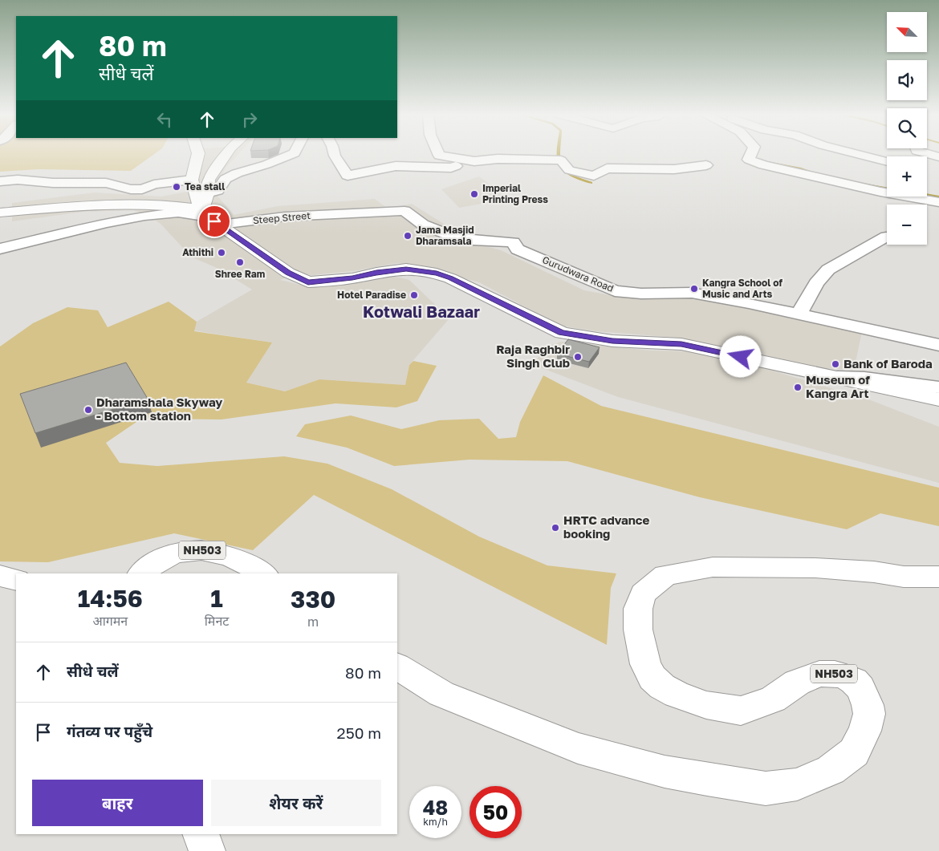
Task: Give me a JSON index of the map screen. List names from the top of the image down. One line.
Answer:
{"streets":{"main road":["NH503"],"street":["Steep Street","Gurudwara Road"]},"crossings":[["Steep Street","Gurudwara Road"]],"districts":["Kotwali Bazaar"],"places":["Tea stall","Imperial Printing Press","Jama Masjid Dharamsala","Athithi","Shree Ram","Kangra School of Music and Arts","Hotel Paradise","Raja Raghbir Singh Club","Bank of Baroda","Museum of Kangra Art","Dharamshala Skyway - Bottom station","HRTC advance booking"],"north":"top left","page":{"map_buttons":["+","−"],"turn":["80 m","सीधे चलें"],"eta":["14:56","आगमन","1","मिनट","330","m"],"list":[{"name":"सीधे चलें","value":"80 m"},{"name":"गंतव्य पर पहुँचे","value":"250 m"}],"buttons":["बाहर","शेयर करें"],"speed":"48 km/h","limit":"50"}}
